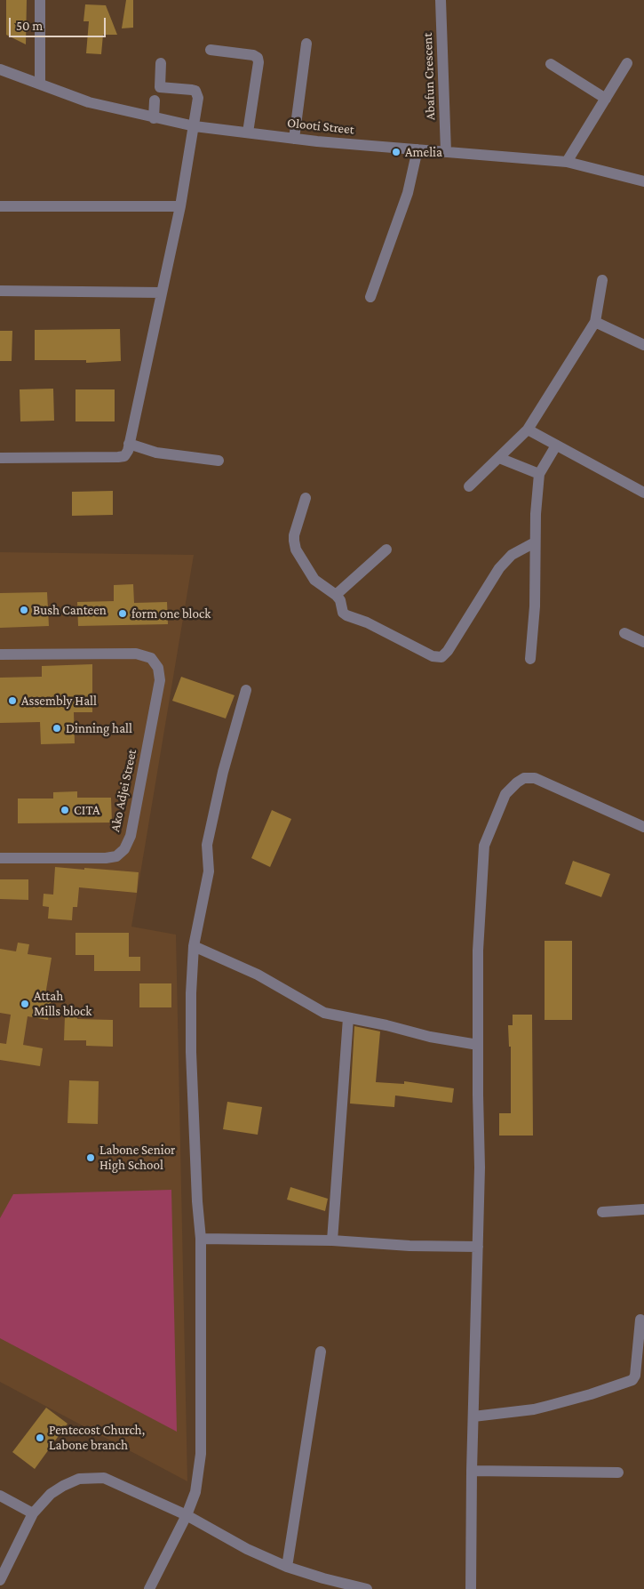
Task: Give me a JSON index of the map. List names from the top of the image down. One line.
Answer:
{"streets":{"street":["Abafun Crescent","Olooti Street","Ako Adjei Street"]},"crossings":[["Abafun Crescent","Olooti Street"]],"places":["Amelia","Bush Canteen","form one block","Assembly Hall","Dinning hall","CITA","Attah Mills block","Labone Senior High School","Pentecost Church, Labone branch"],"scale_bar":"50 m"}
